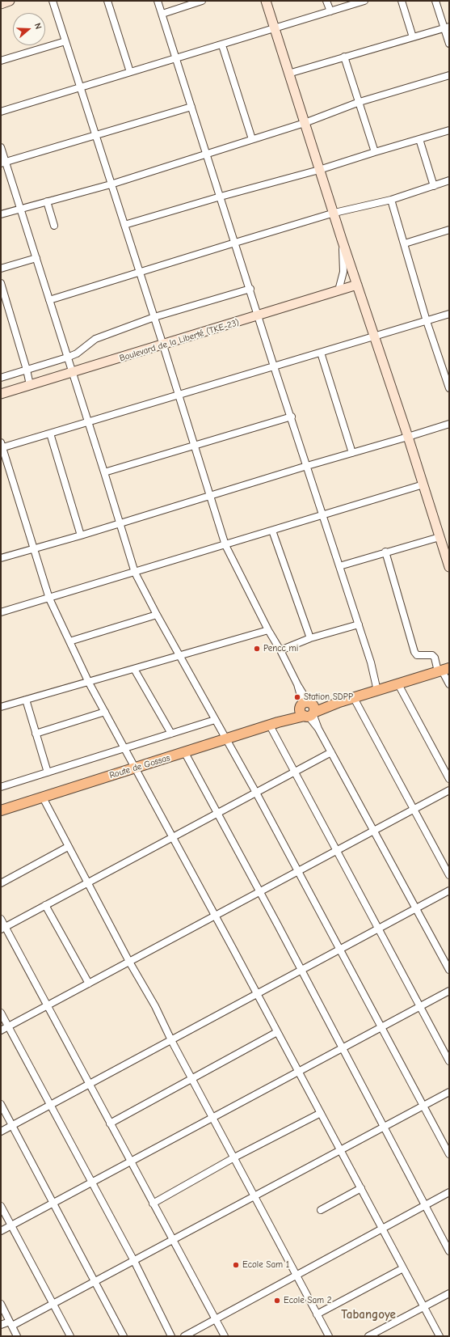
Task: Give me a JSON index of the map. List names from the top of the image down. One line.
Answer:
{"streets":{"main road":["Route de Gossas"],"street":["Boulevard de la Liberté (TKE-23)"]},"districts":["Tabangoye"],"places":["Pencc mi","Station SDPP","Ecole Sam 1","Ecole Sam 2"],"north":"right"}
